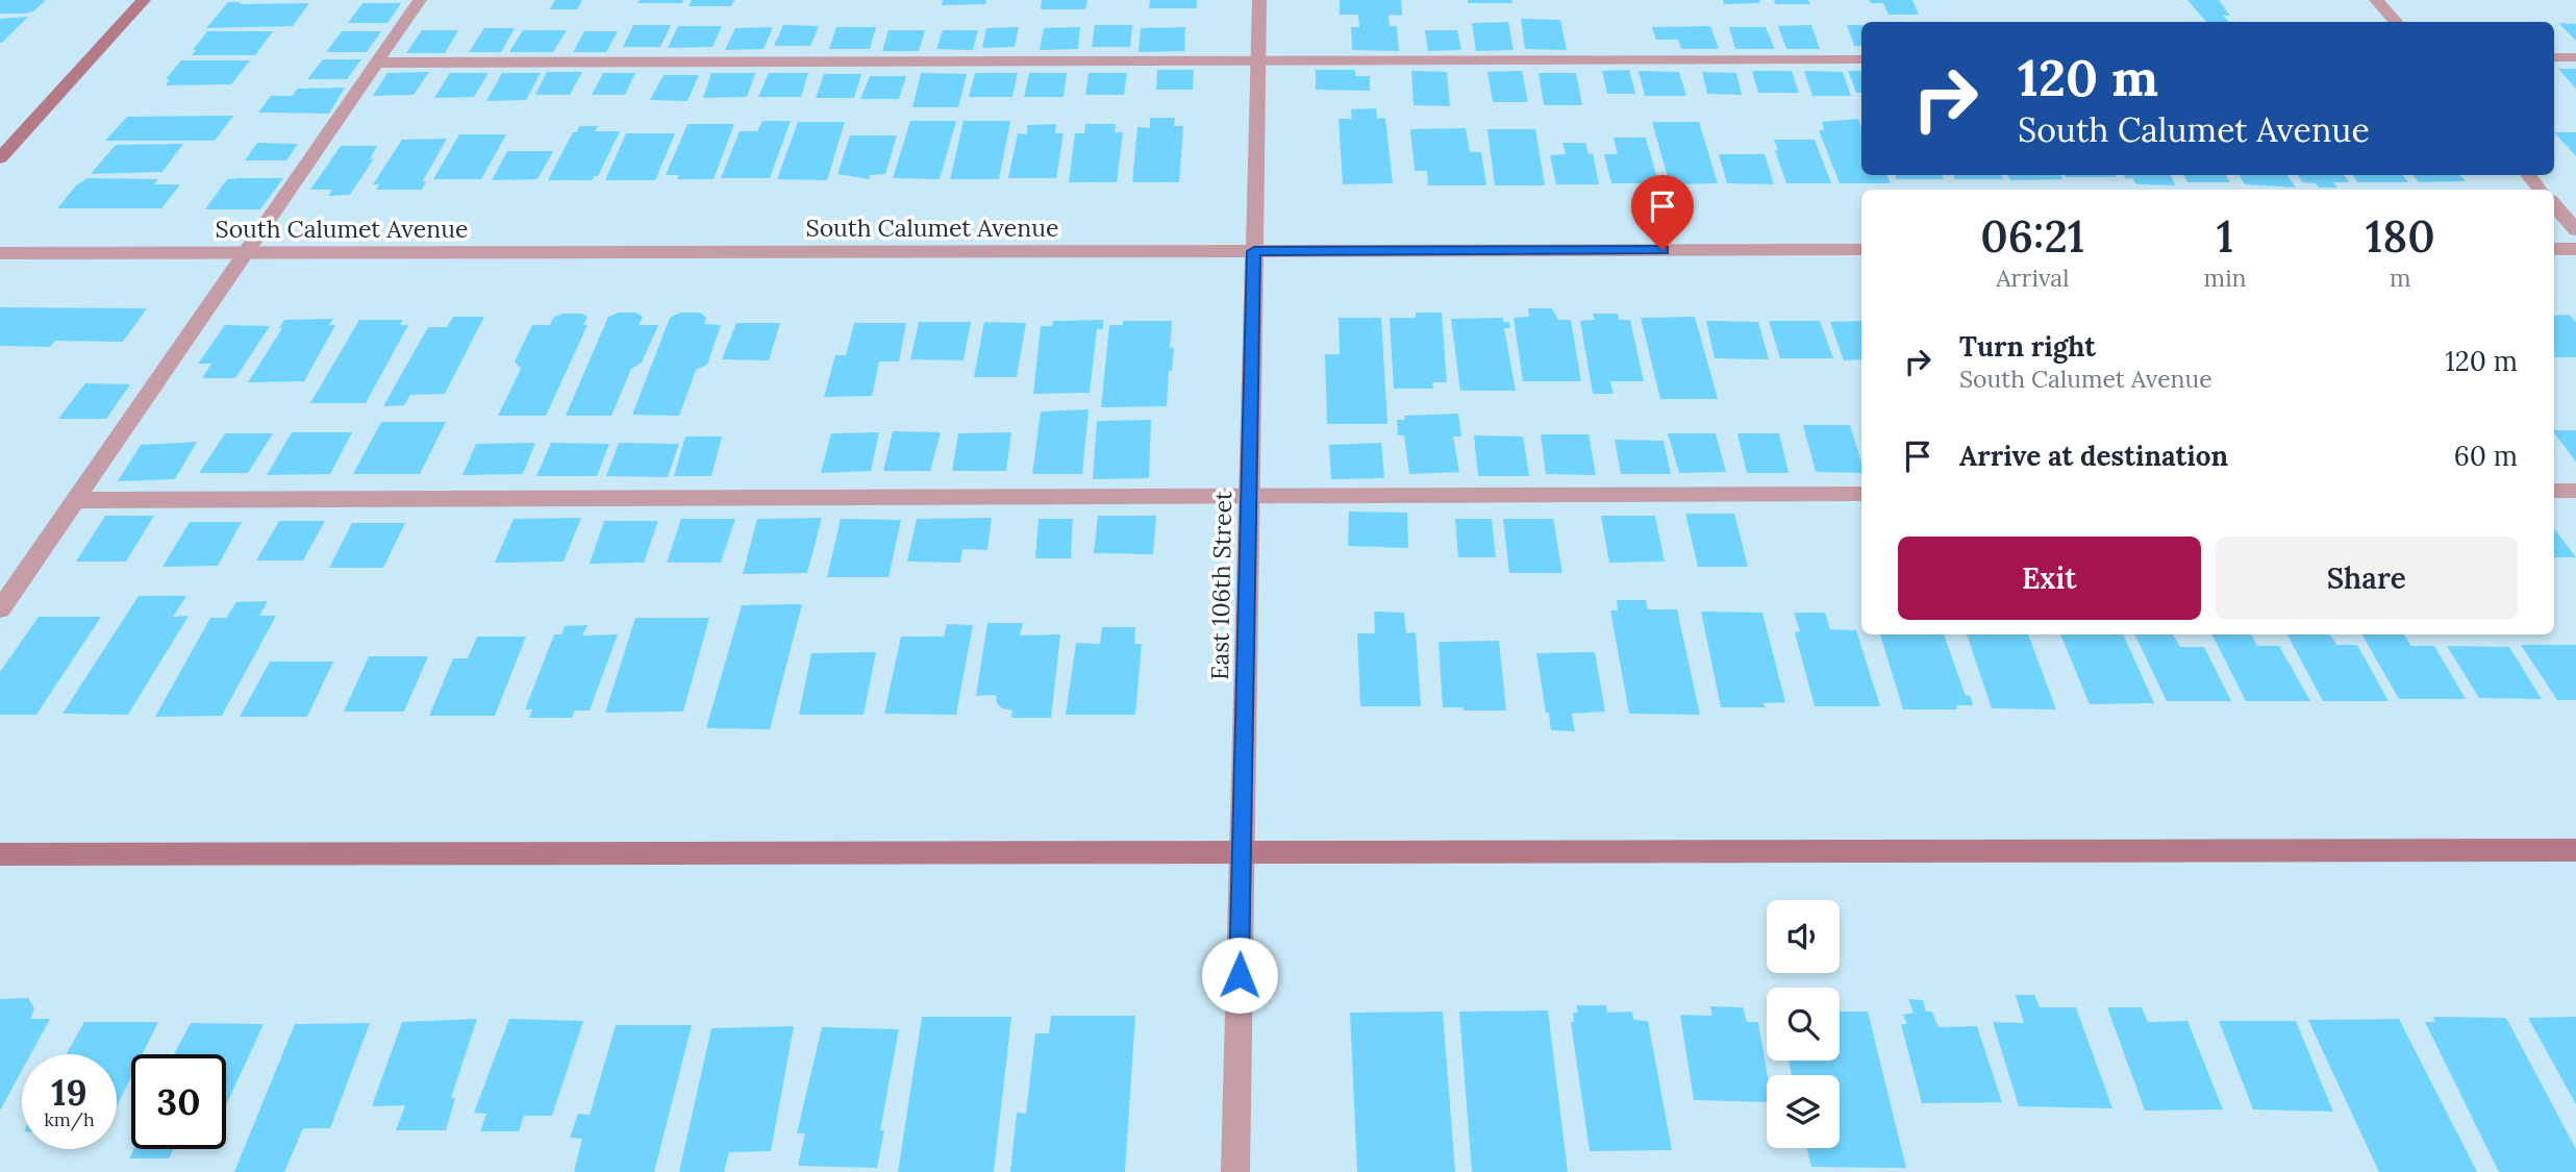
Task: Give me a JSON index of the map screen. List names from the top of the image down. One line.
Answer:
{"streets":{"street":["South Calumet Avenue","East 106th Street"]},"crossings":[["South Calumet Avenue","East 106th Street"]],"page":{"turn":["120 m","South Calumet Avenue"],"eta":["06:21","Arrival","1","min","180","m"],"list":[{"name":"Turn right","note":"South Calumet Avenue","value":"120 m"},{"name":"Arrive at destination","value":"60 m"}],"buttons":["Exit","Share"],"speed":"19 km/h","limit":"30"}}
